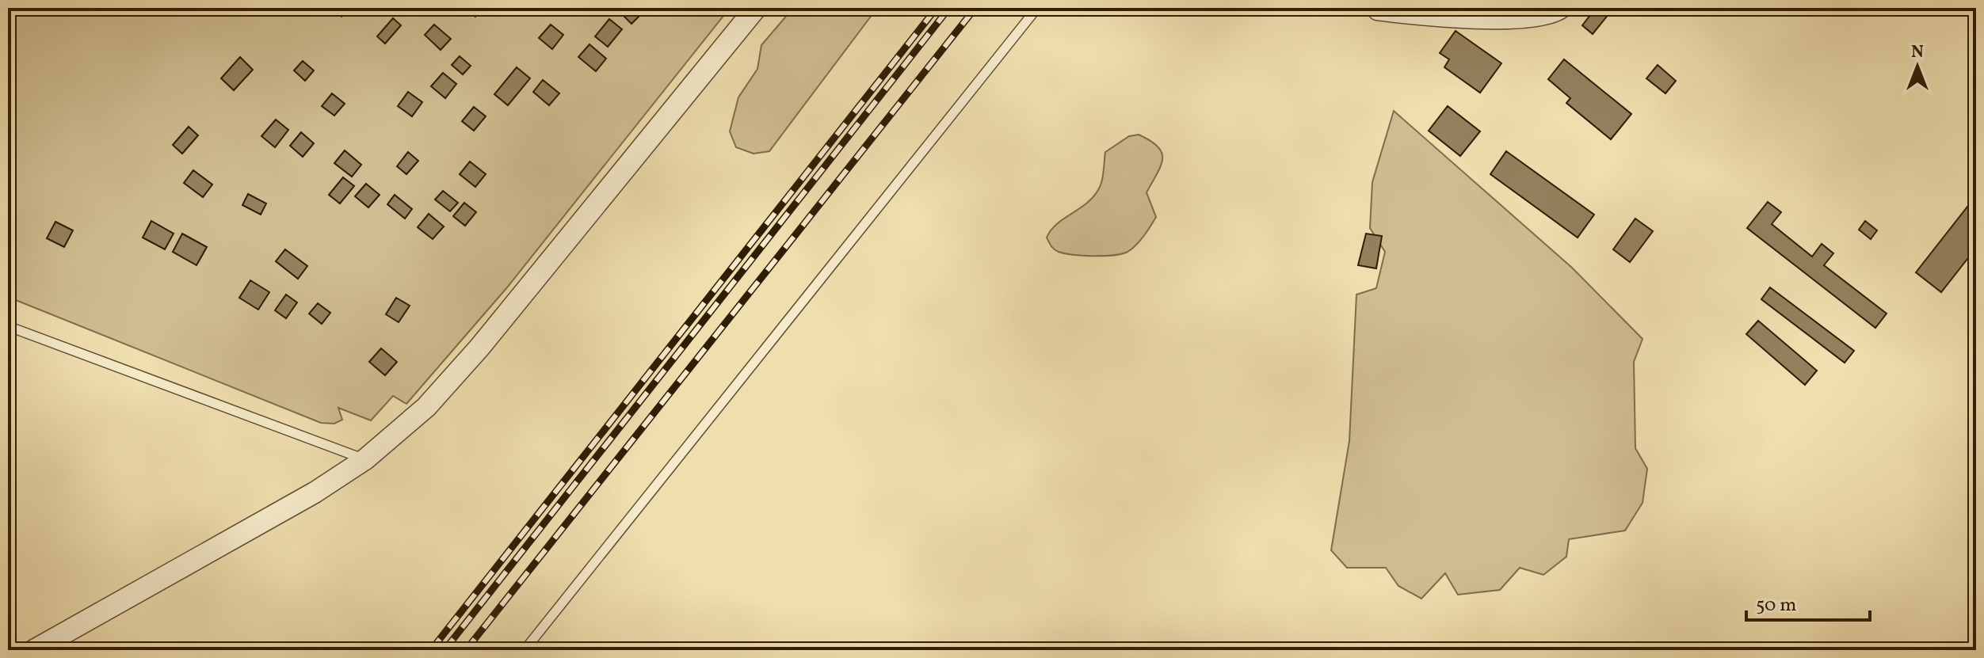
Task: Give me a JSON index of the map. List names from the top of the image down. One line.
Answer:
{"scale_bar":"50 m","north":"top"}
